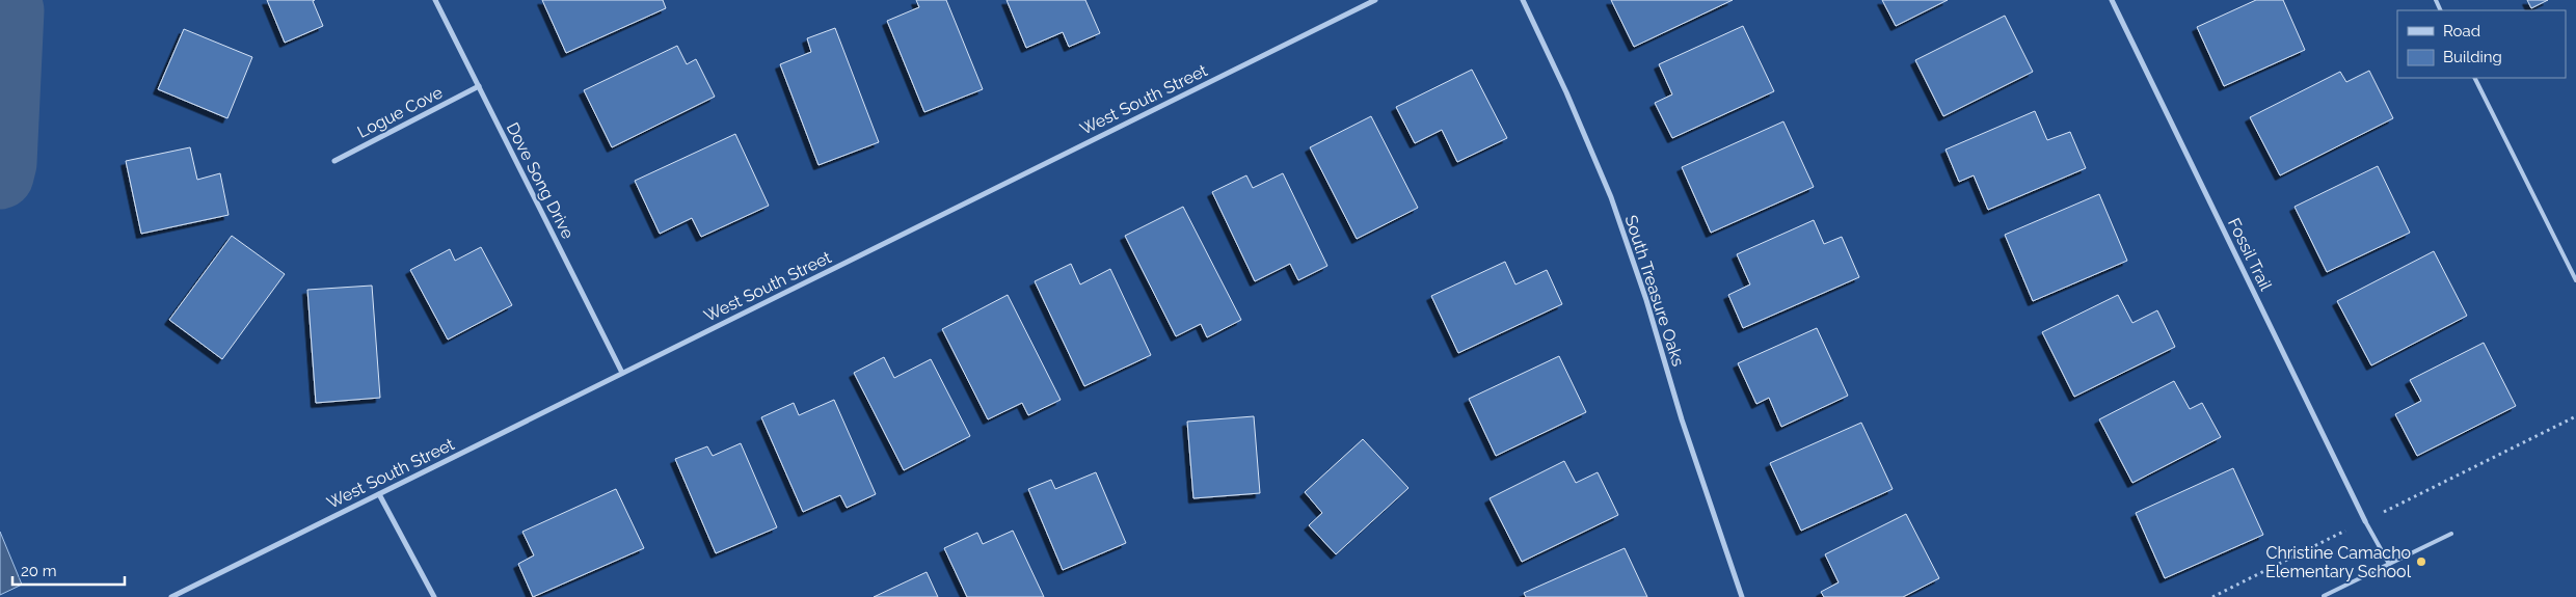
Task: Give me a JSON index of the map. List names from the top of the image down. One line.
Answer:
{"streets":{"street":["West South Street","Logue Cove","Dove Song Drive","Fossil Trail","South Treasure Oaks"]},"crossings":[["West South Street","Dove Song Drive"],["Logue Cove","Dove Song Drive"]],"places":["Christine Camacho Elementary School"],"legend":["Road","Building"],"scale_bar":"20 m"}
